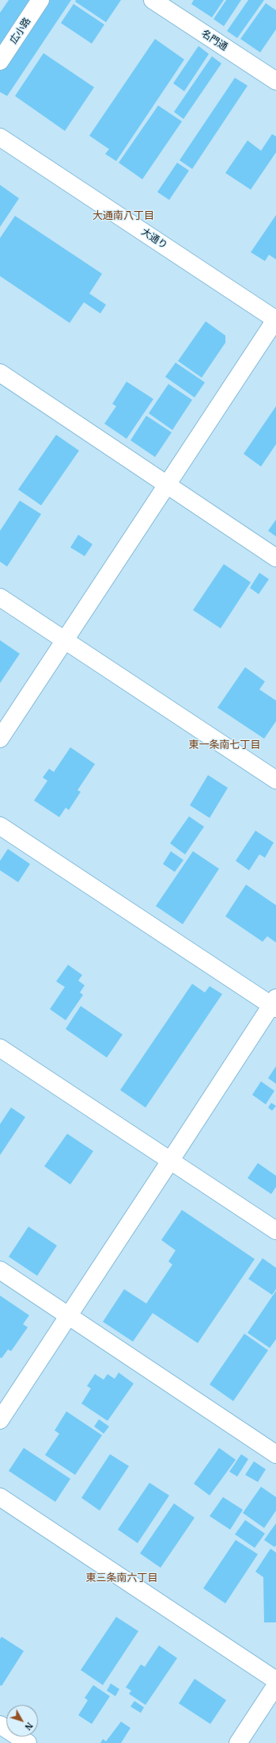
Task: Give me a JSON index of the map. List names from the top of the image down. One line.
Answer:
{"streets":{"main road":["広小路","名門通","大通り"]},"districts":["大通南八丁目","東一条南七丁目","東三条南六丁目"],"north":"bottom right"}
